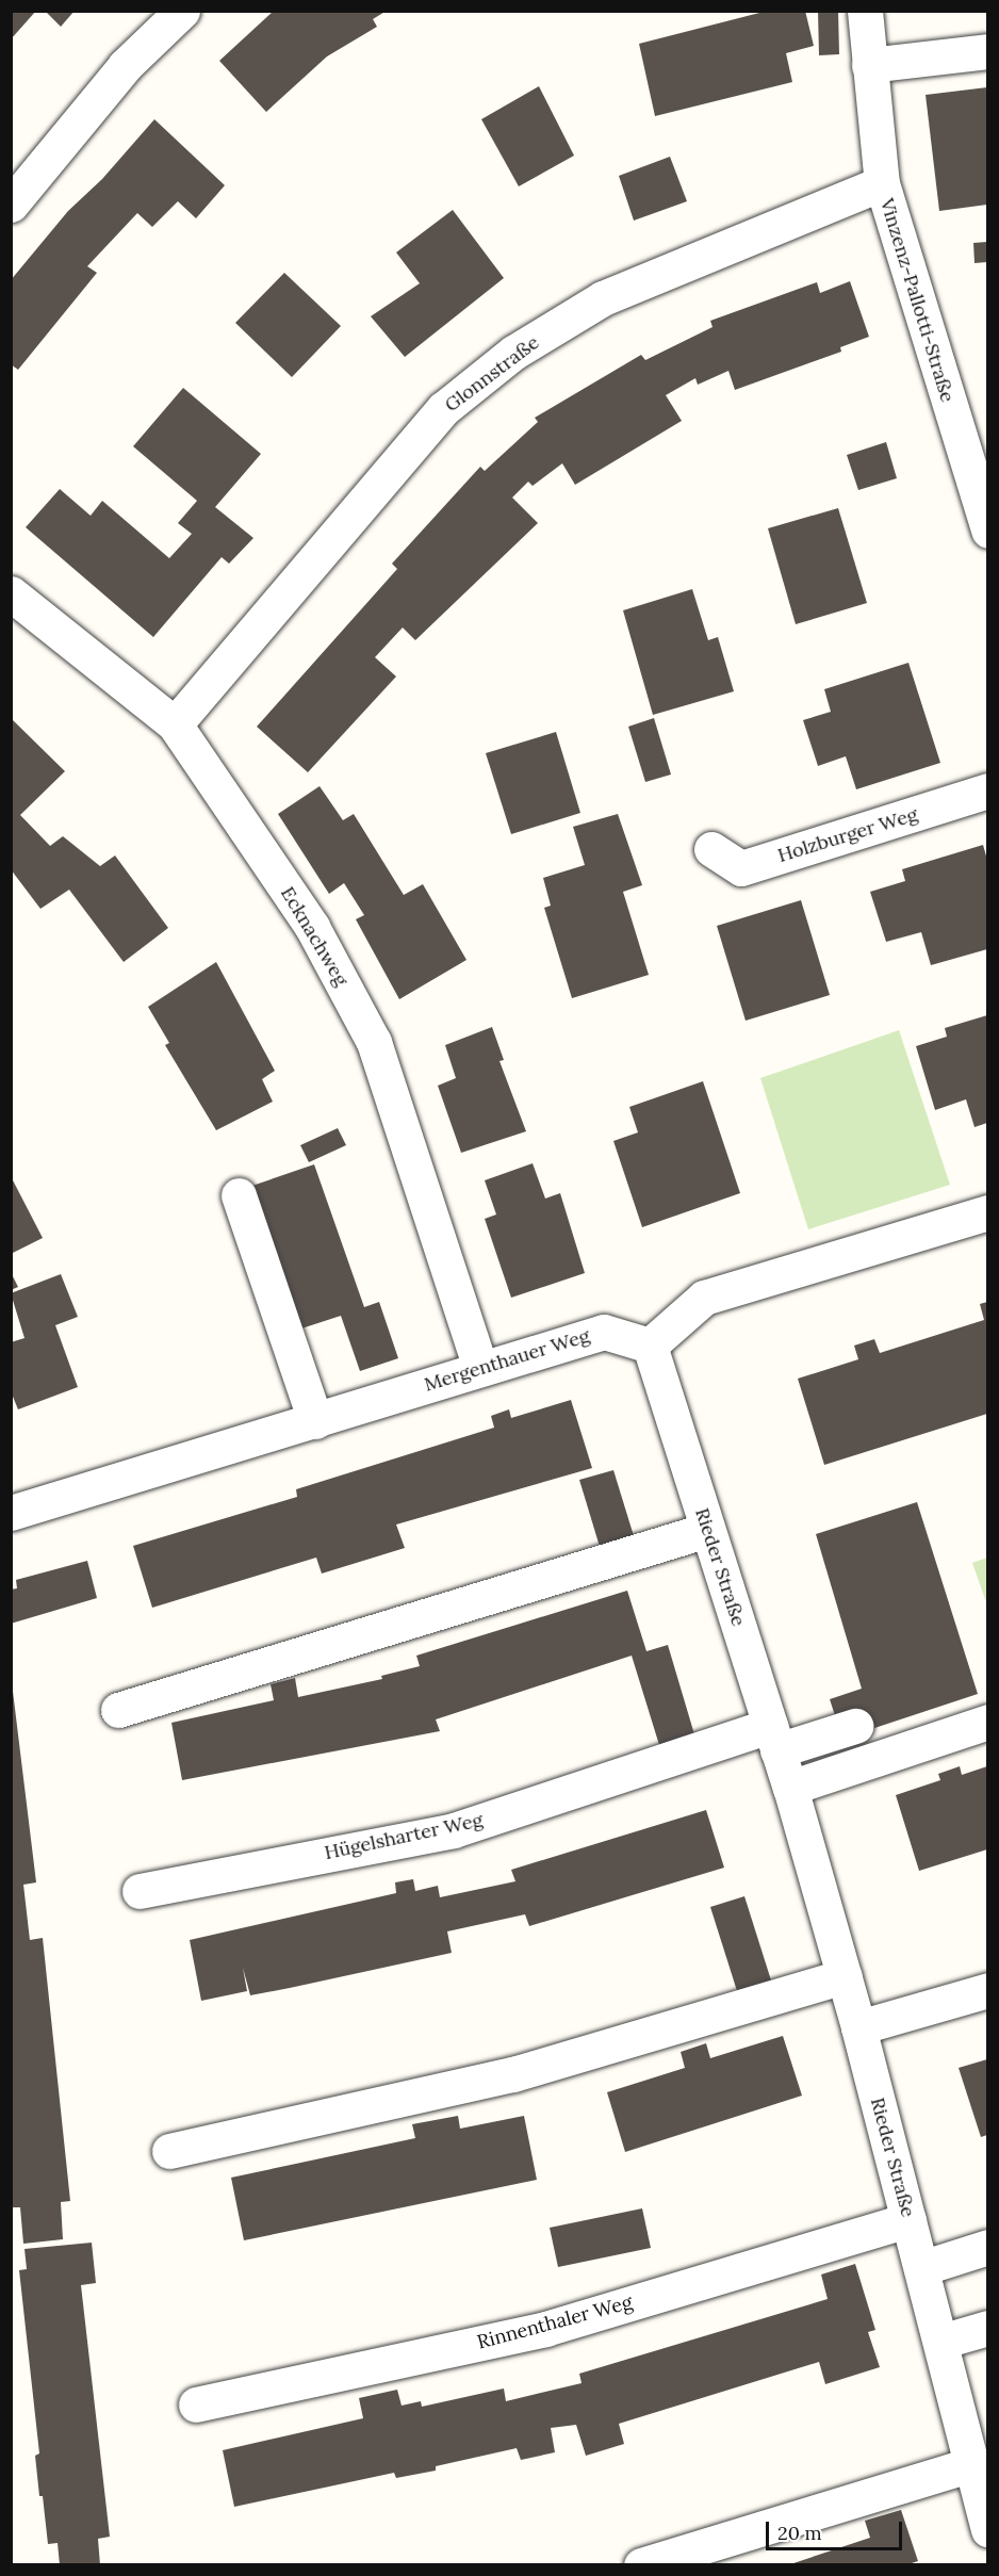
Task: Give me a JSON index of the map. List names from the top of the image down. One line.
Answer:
{"streets":{"street":["Vinzenz-Pallotti-Straße","Glonnstraße","Holzburger Weg","Ecknachweg","Mergenthauer Weg","Rieder Straße","Hügelsharter Weg","Rinnenthaler Weg"]},"crossings":[["Vinzenz-Pallotti-Straße","Glonnstraße"],["Glonnstraße","Ecknachweg"],["Ecknachweg","Mergenthauer Weg"],["Mergenthauer Weg","Rieder Straße"],["Rieder Straße","Hügelsharter Weg"],["Rieder Straße","Rinnenthaler Weg"]],"scale_bar":"20 m"}
